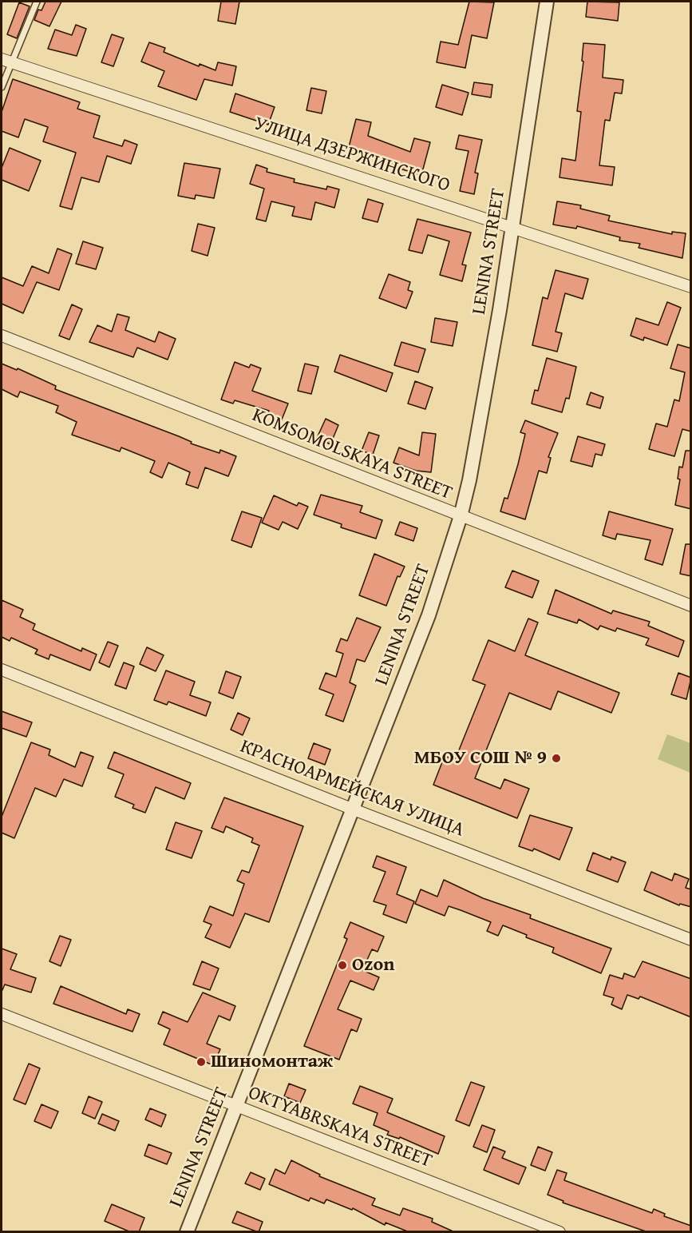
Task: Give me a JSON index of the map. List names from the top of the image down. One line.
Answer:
{"streets":{"street":["УЛИЦА ДЗЕРЖИНСКОГО","LENINA STREET","KOMSOMOLSKAYA STREET","КРАСНОАРМЕЙСКАЯ УЛИЦА","OKTYABRSKAYA STREET"]},"crossings":[["УЛИЦА ДЗЕРЖИНСКОГО","LENINA STREET"],["LENINA STREET","KOMSOMOLSKAYA STREET"],["LENINA STREET","КРАСНОАРМЕЙСКАЯ УЛИЦА"],["LENINA STREET","OKTYABRSKAYA STREET"]],"places":["МБОУ СОШ № 9","Ozon","Шиномонтаж"]}
